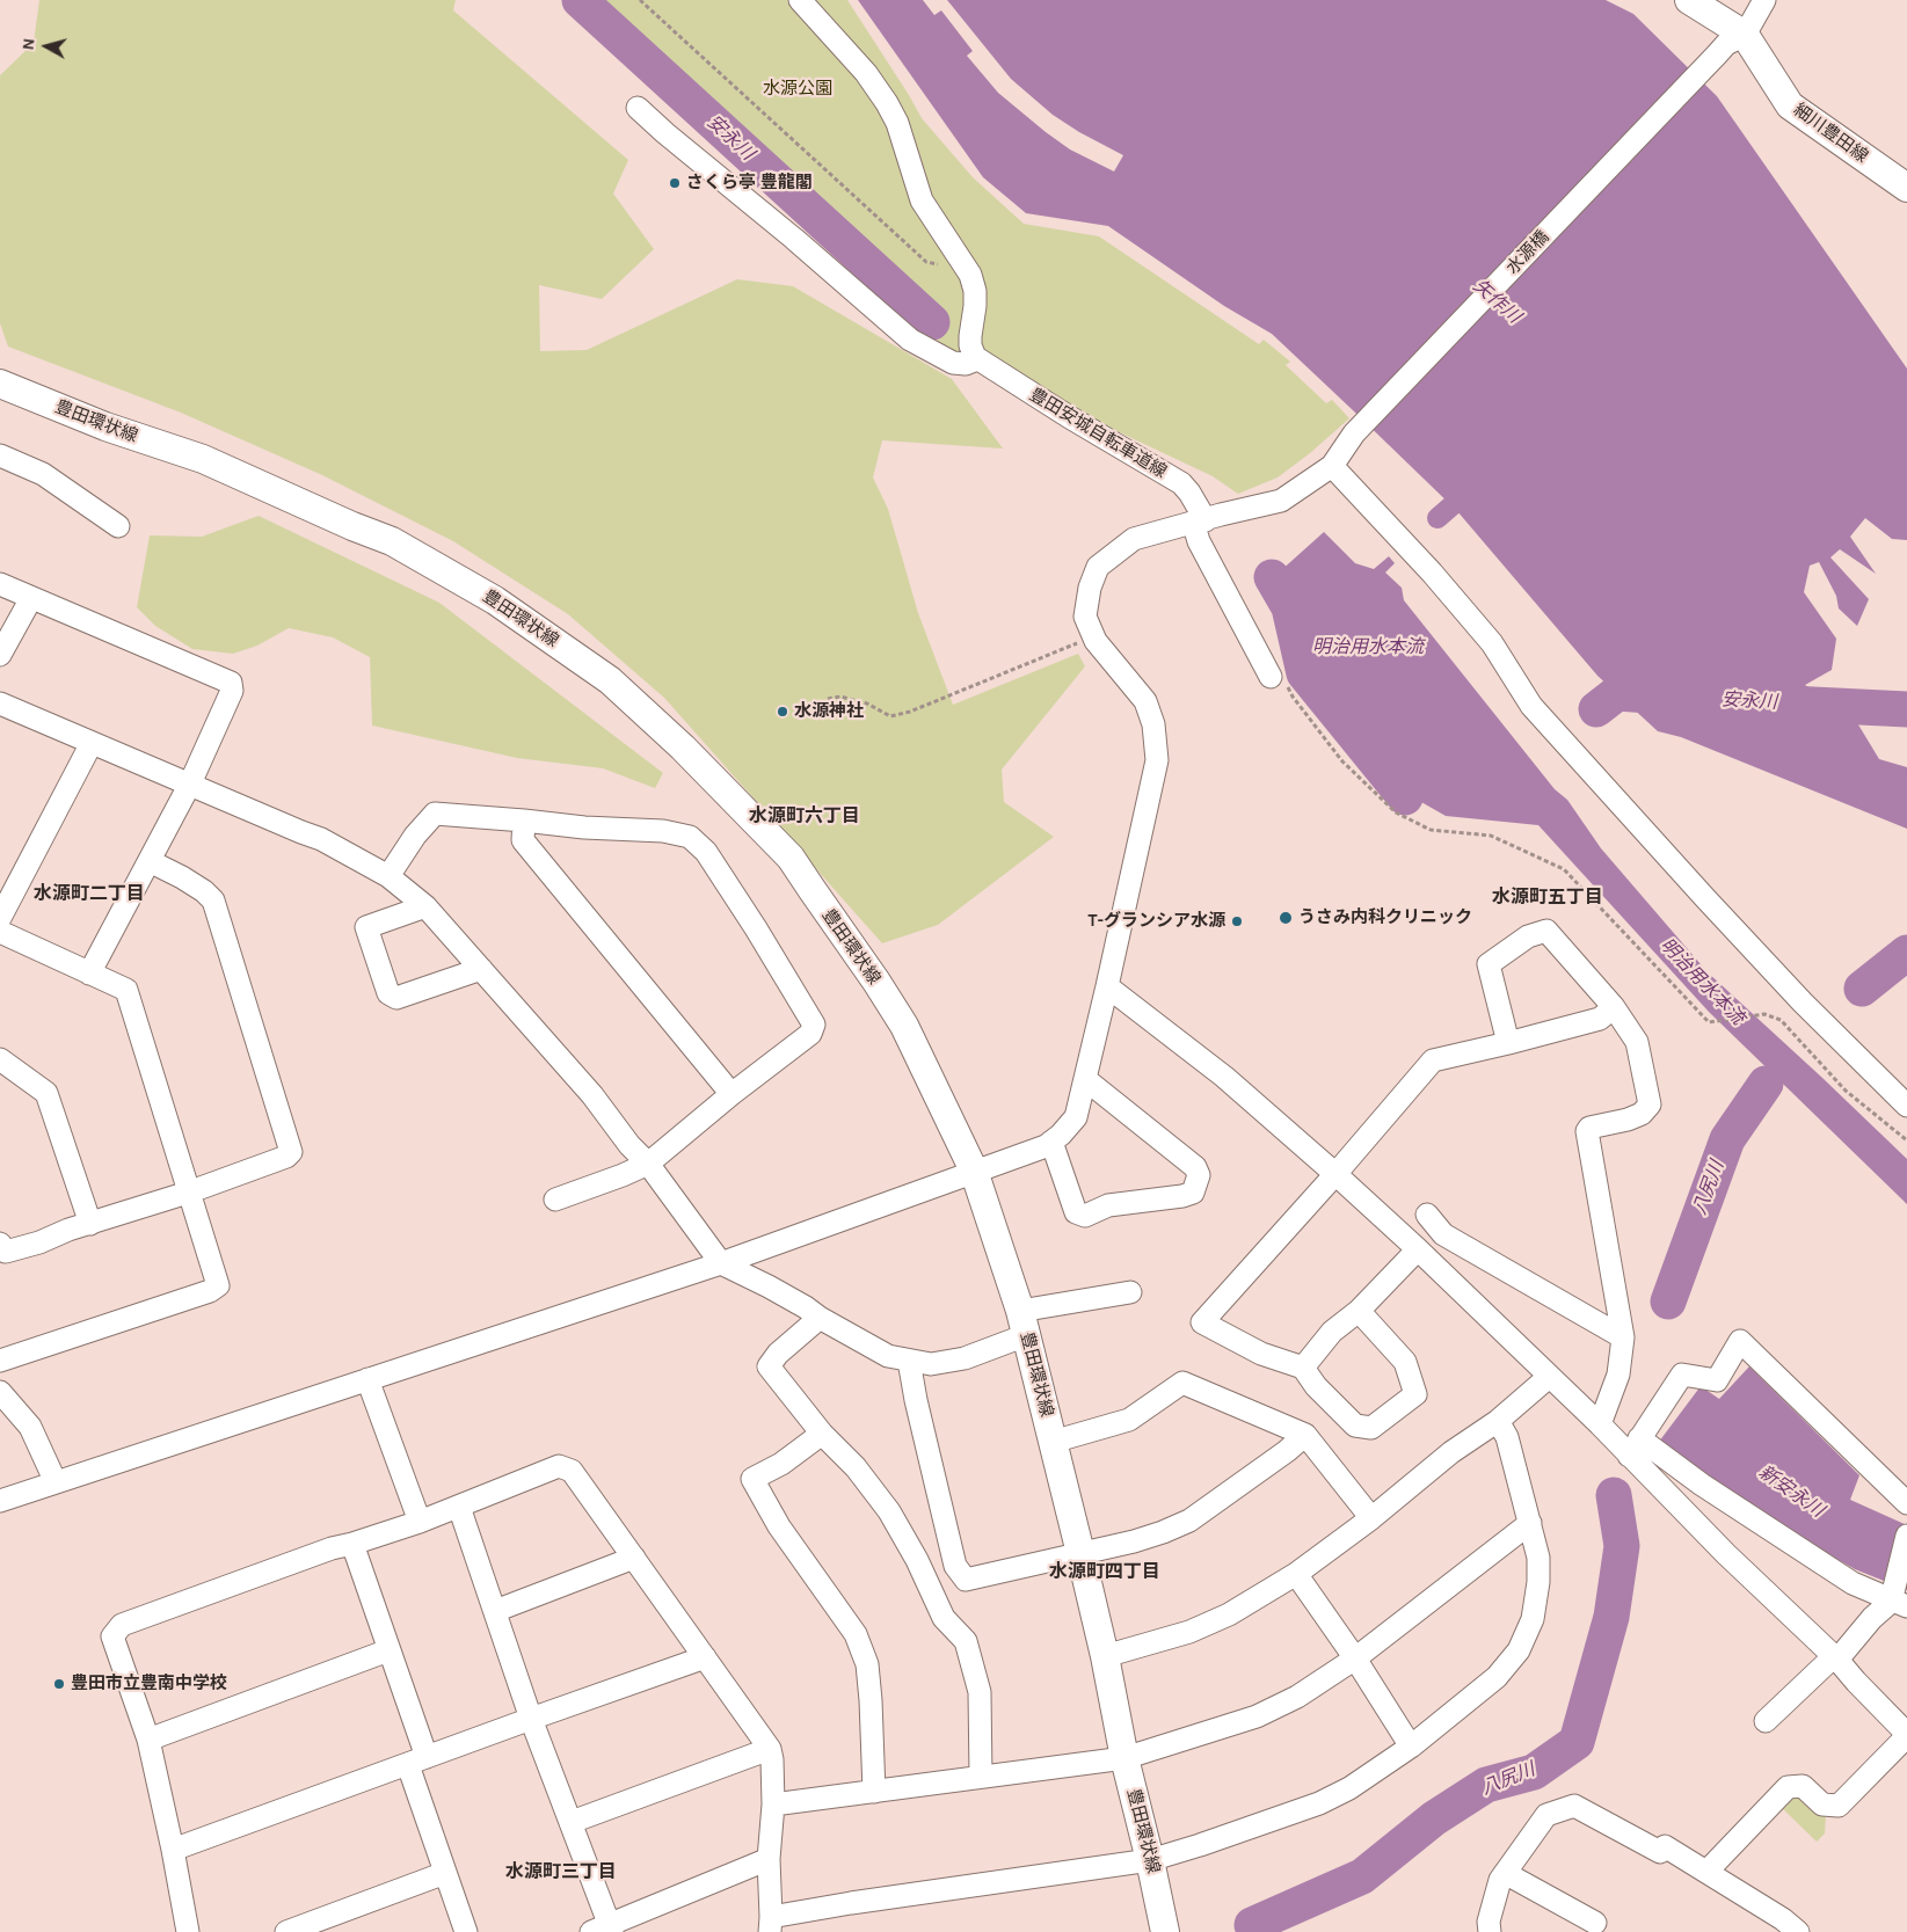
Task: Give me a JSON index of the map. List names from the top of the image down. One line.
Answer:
{"streets":{"main road":["細川豊田線","豊田環状線"],"street":["水源橋","豊田安城自転車道線"]},"crossings":[["細川豊田線","水源橋"]],"districts":["水源町六丁目","水源町二丁目","水源町五丁目","水源町四丁目","水源町三丁目"],"water":["安永川","矢作川","明治用水本流","八尻川","新安永川"],"parks":["水源公園"],"places":["さくら亭 豊龍閣","水源神社","うさみ内科クリニック","T-グランシア水源","豊田市立豊南中学校"],"north":"left"}
